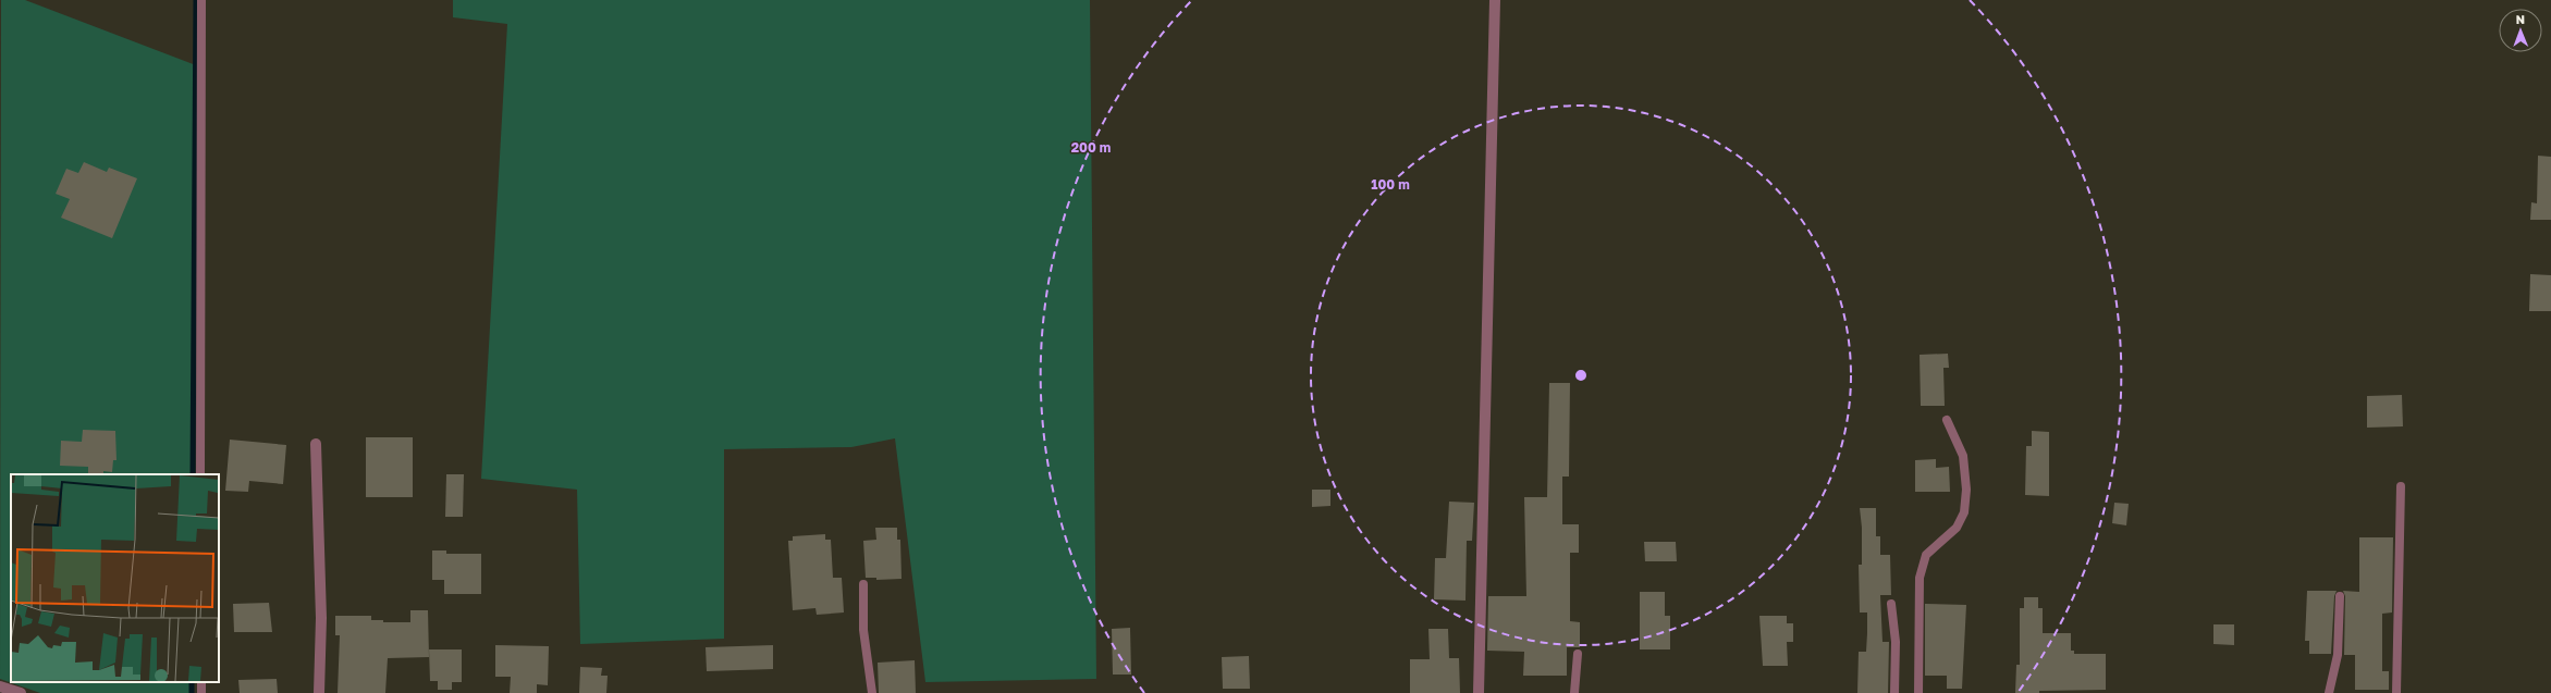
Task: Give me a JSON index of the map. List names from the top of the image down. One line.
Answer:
{"north":"top","rings":["200 m","100 m"]}
